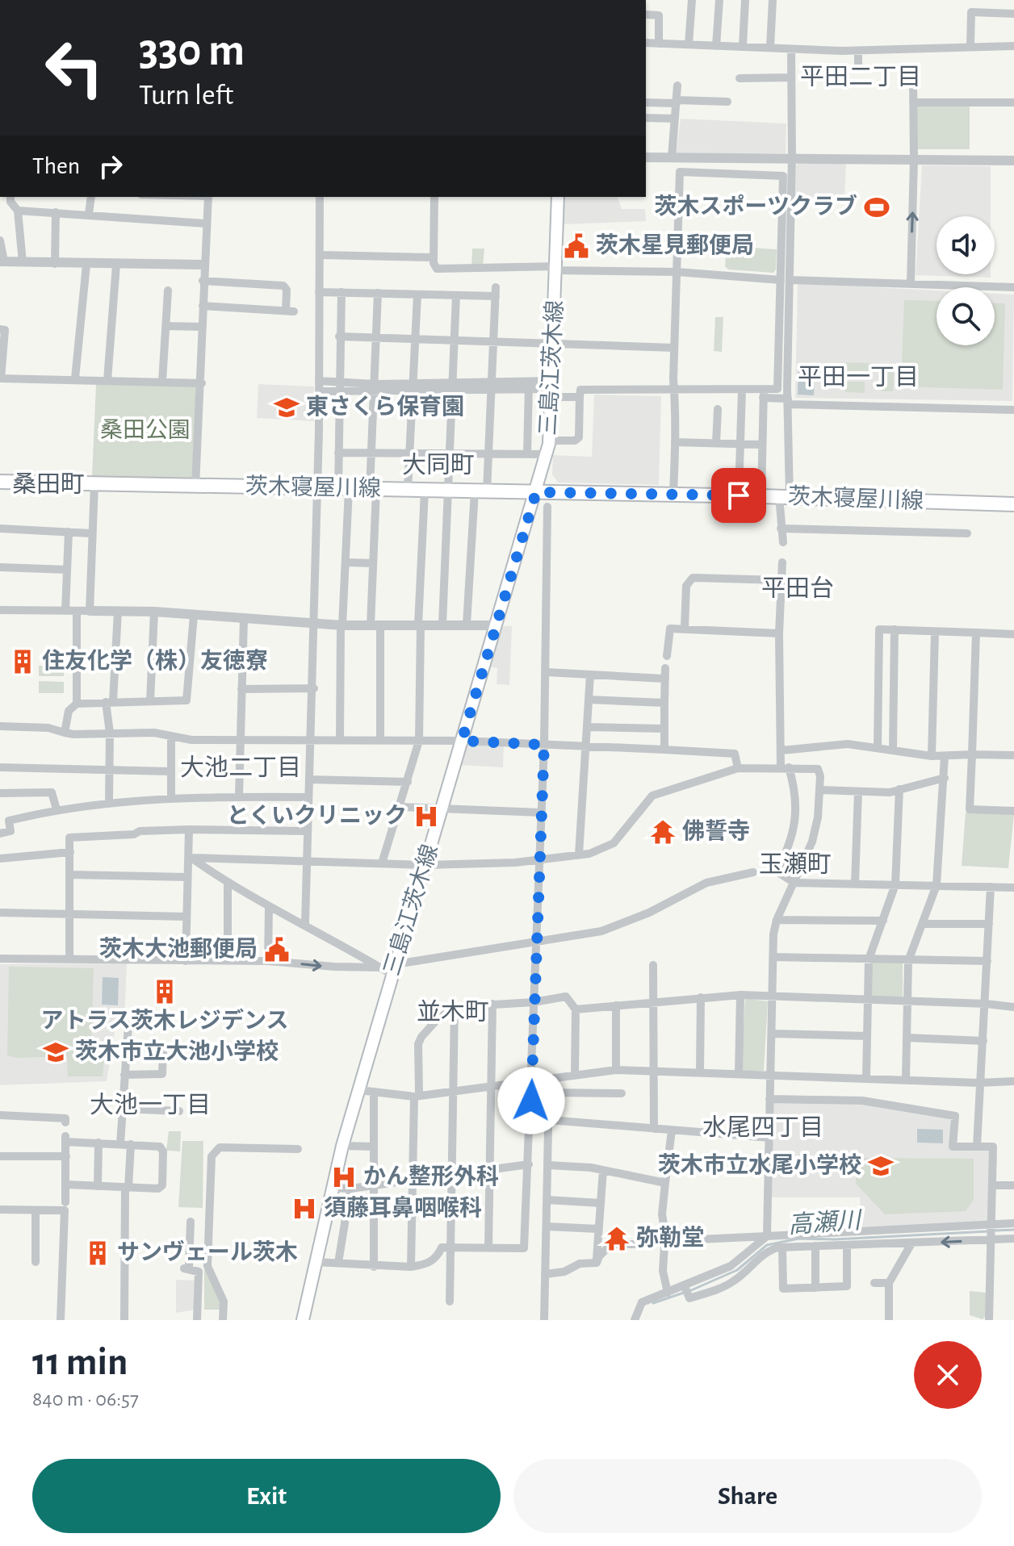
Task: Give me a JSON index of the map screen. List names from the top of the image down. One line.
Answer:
{"streets":{"main road":["三島江茨木線","茨木寝屋川線"]},"crossings":[["三島江茨木線","茨木寝屋川線"]],"districts":["平田二丁目","平田一丁目","大同町","桑田町","平田台","大池二丁目","玉瀬町","並木町","大池一丁目","水尾四丁目"],"water":["高瀬川"],"parks":["桑田公園"],"places":{"sports":["茨木スポーツクラブ"],"public building":["茨木星見郵便局","茨木大池郵便局"],"school or university":["東さくら保育園","茨木市立大池小学校","茨木市立水尾小学校"],"building":["住友化学（株）友徳寮","アトラス茨木レジデンス","サンヴェール茨木"],"hospital":["とくいクリニック","かん整形外科","須藤耳鼻咽喉科"],"temple":["佛誓寺","弥勒堂"]},"page":{"turn":["330 m","Turn left"],"then":"Then","heading":["11 min","840 m · 06:57"],"buttons":["Exit","Share"]}}
